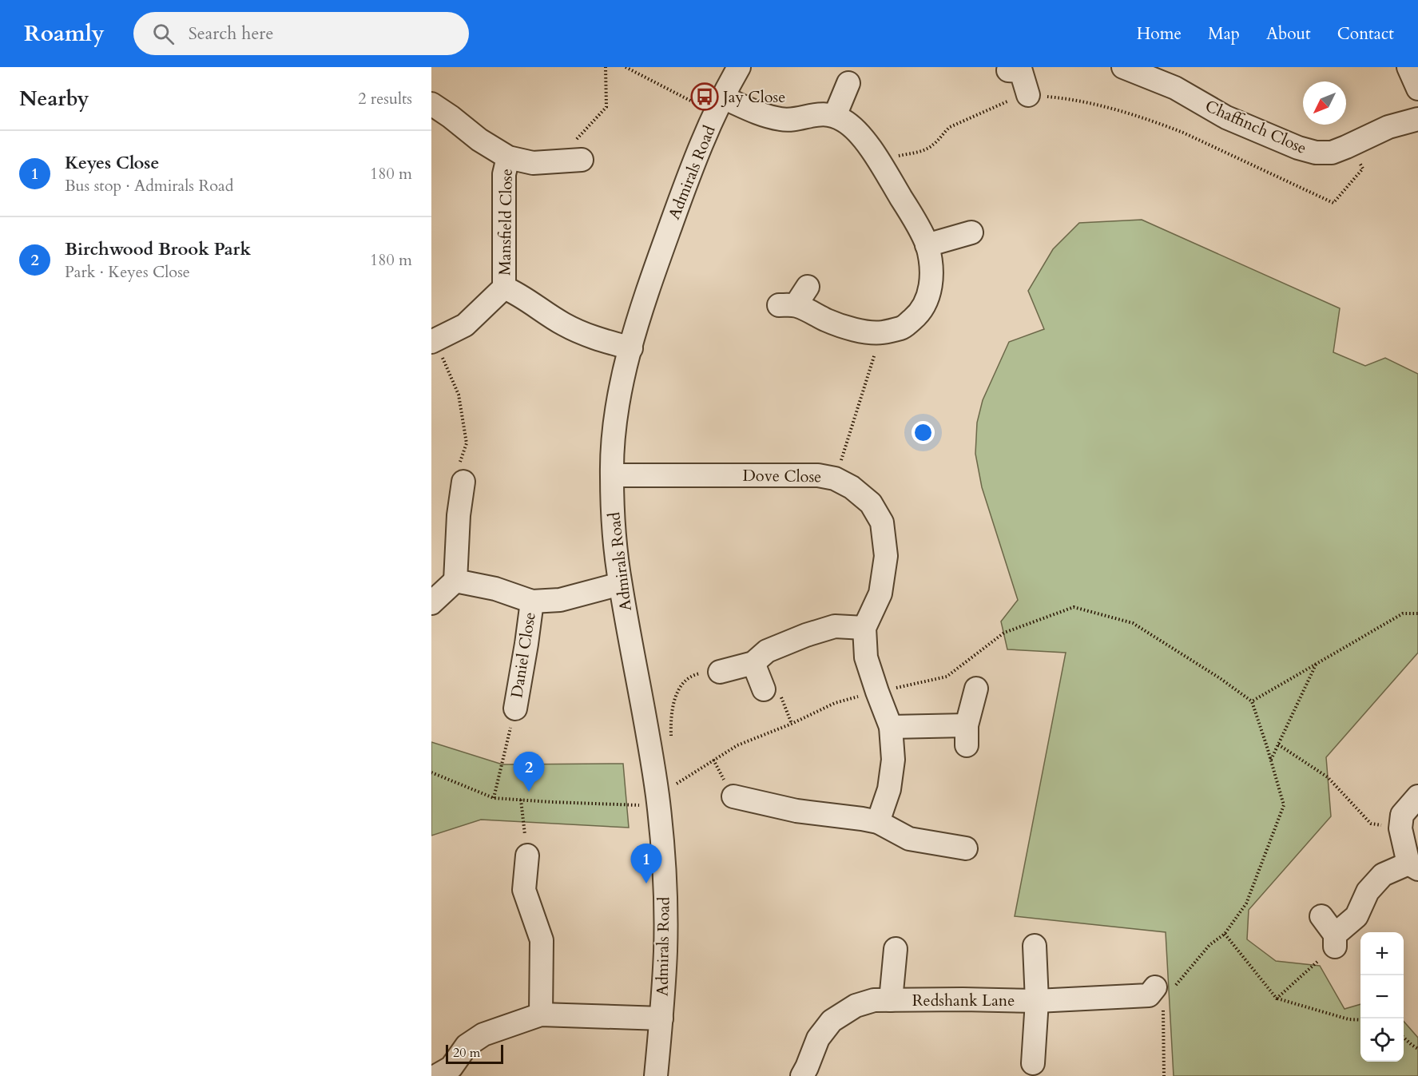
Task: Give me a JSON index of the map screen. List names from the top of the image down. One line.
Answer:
{"streets":{"street":["Chaffinch Close","Admirals Road","Mansfield Close","Dove Close","Daniel Close","Redshank Lane"]},"crossings":[["Admirals Road","Mansfield Close"],["Admirals Road","Dove Close"],["Admirals Road","Daniel Close"]],"places":{"bus stop":["Jay Close"]},"scale_bar":"20 m","north":"bottom left","page":{"header":"Roamly","search":"Search here","nav":["Home","Map","About","Contact"],"heading":["Nearby","2 results"],"list":[{"mark":"1","name":"Keyes Close","note":"Bus stop · Admirals Road","value":"180 m"},{"mark":"2","name":"Birchwood Brook Park","note":"Park · Keyes Close","value":"180 m"}],"pins":["2","1"],"map_buttons":["+","−"],"scale":"20 m"}}
